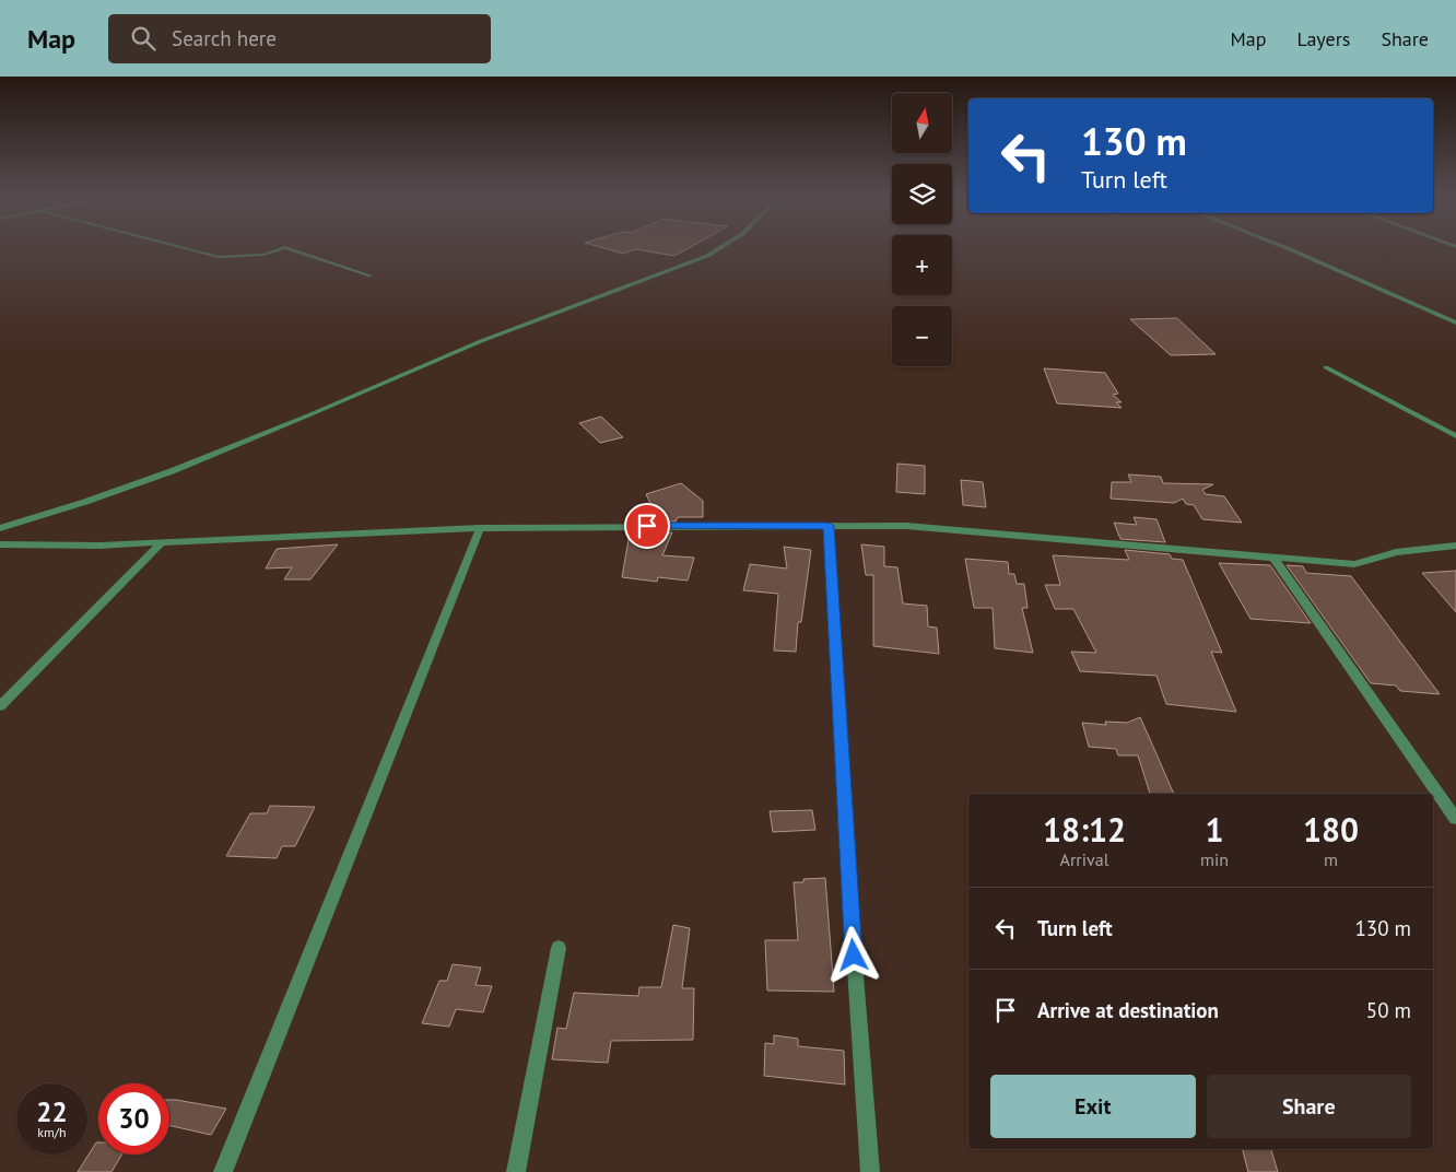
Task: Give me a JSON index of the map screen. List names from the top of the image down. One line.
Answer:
{"north":"top","page":{"header":"Map","search":"Search here","nav":["Map","Layers","Share"],"map_buttons":["+","−"],"turn":["130 m","Turn left"],"eta":["18:12","Arrival","1","min","180","m"],"list":[{"name":"Turn left","value":"130 m"},{"name":"Arrive at destination","value":"50 m"}],"buttons":["Exit","Share"],"speed":"22 km/h","limit":"30"}}
